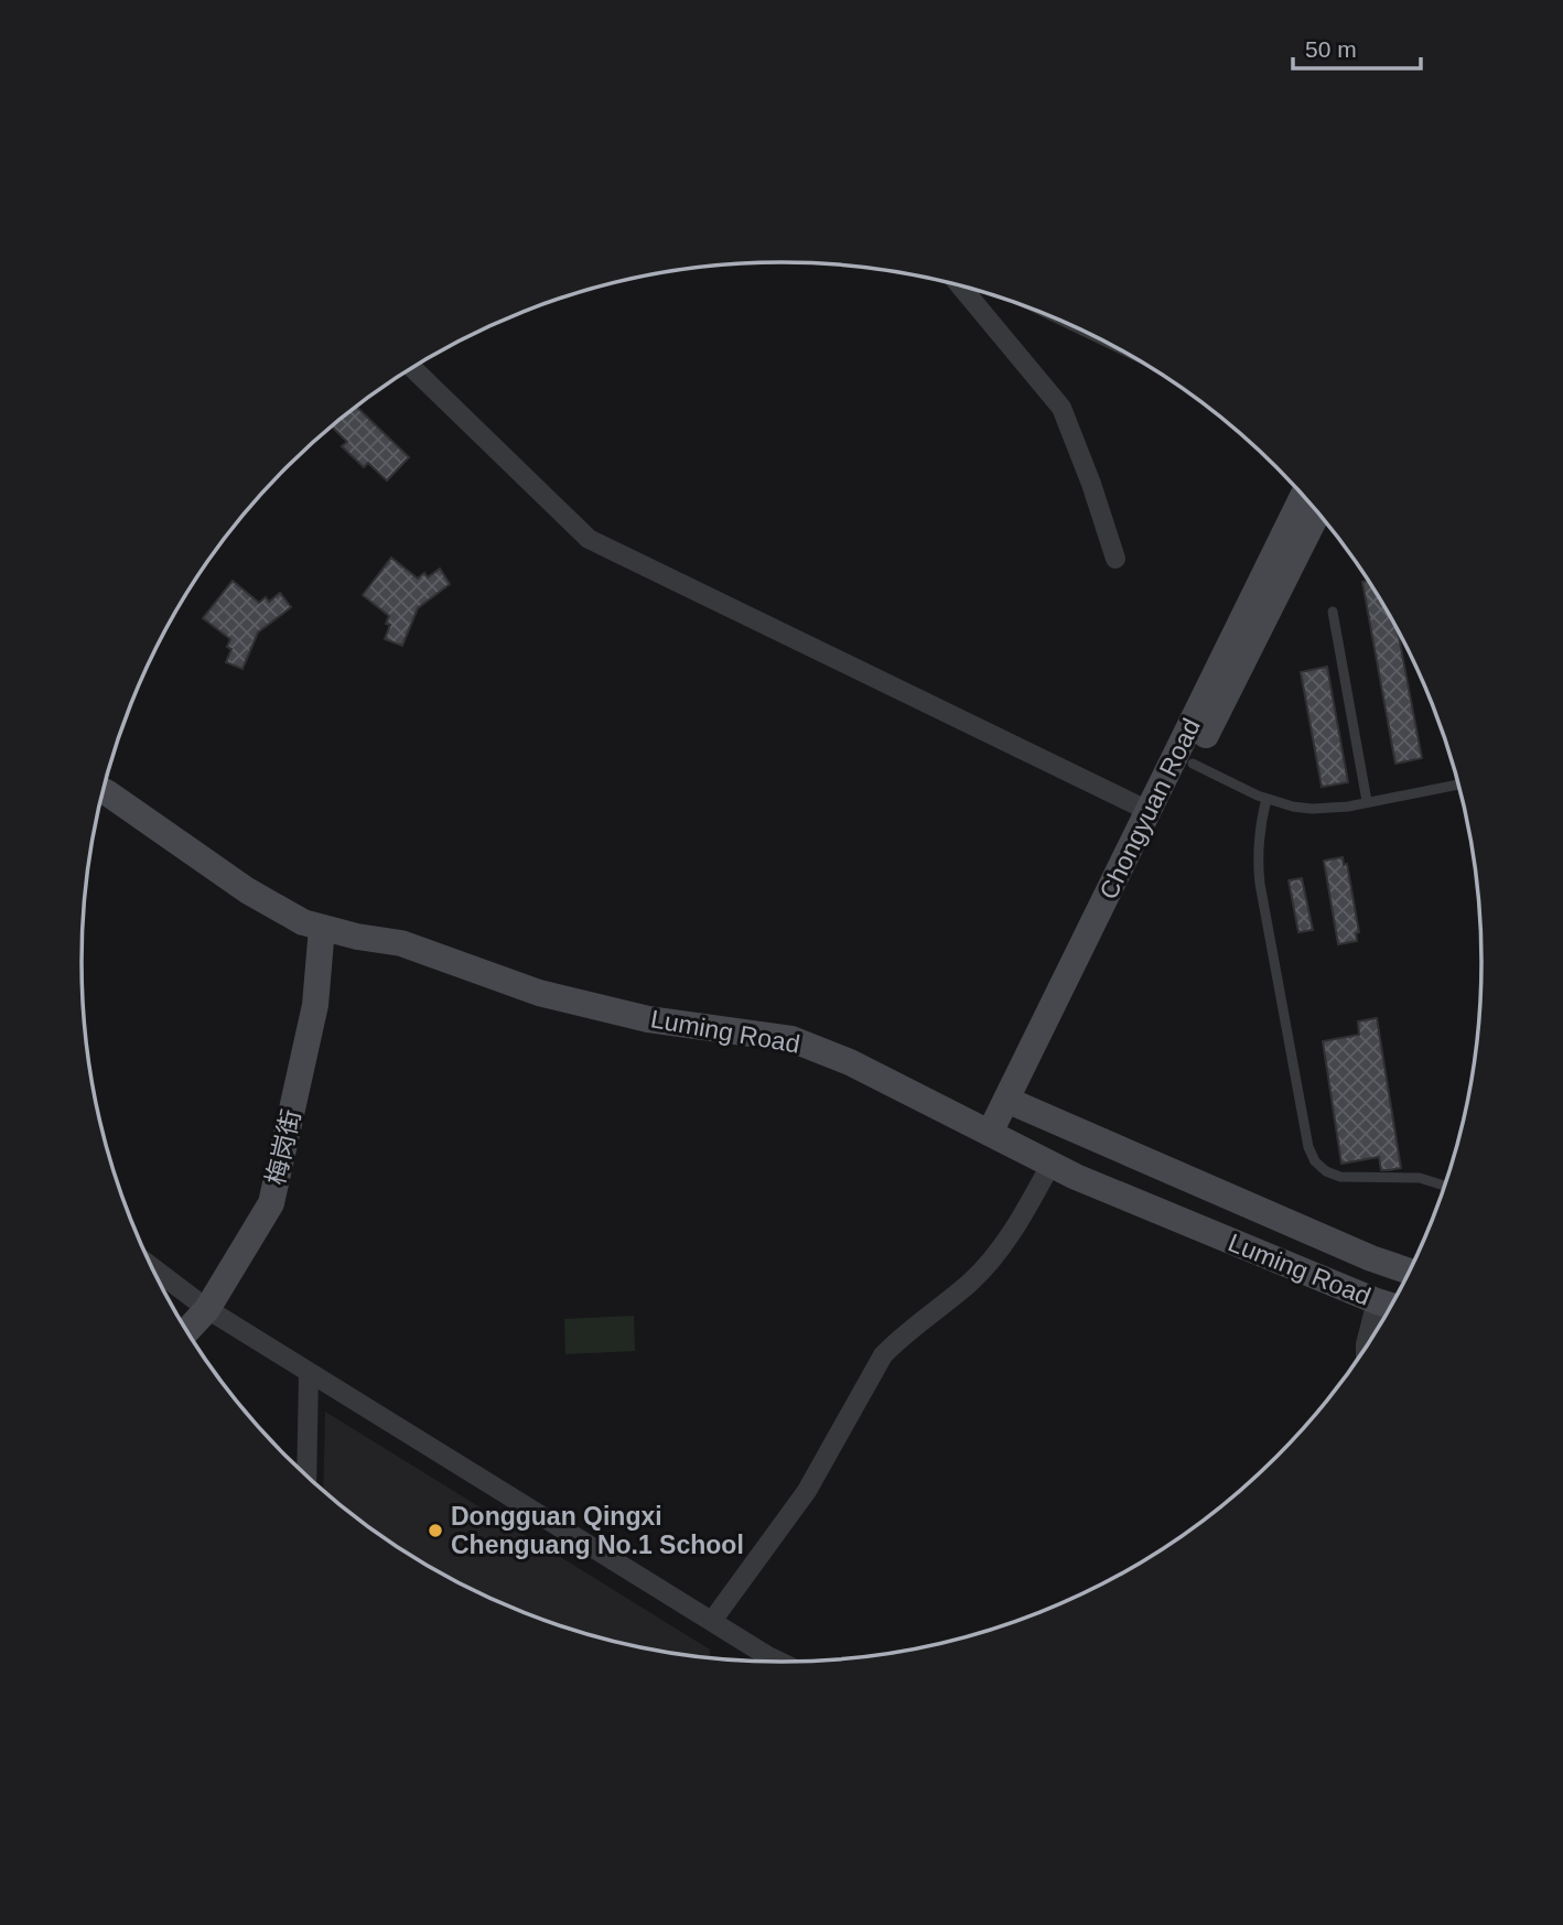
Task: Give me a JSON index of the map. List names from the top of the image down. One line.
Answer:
{"streets":{"street":["Chongyuan Road","Luming Road","梅岗街"]},"crossings":[["Chongyuan Road","Luming Road"],["Luming Road","梅岗街"]],"places":["Dongguan Qingxi Chenguang No.1 School"],"scale_bar":"50 m"}
